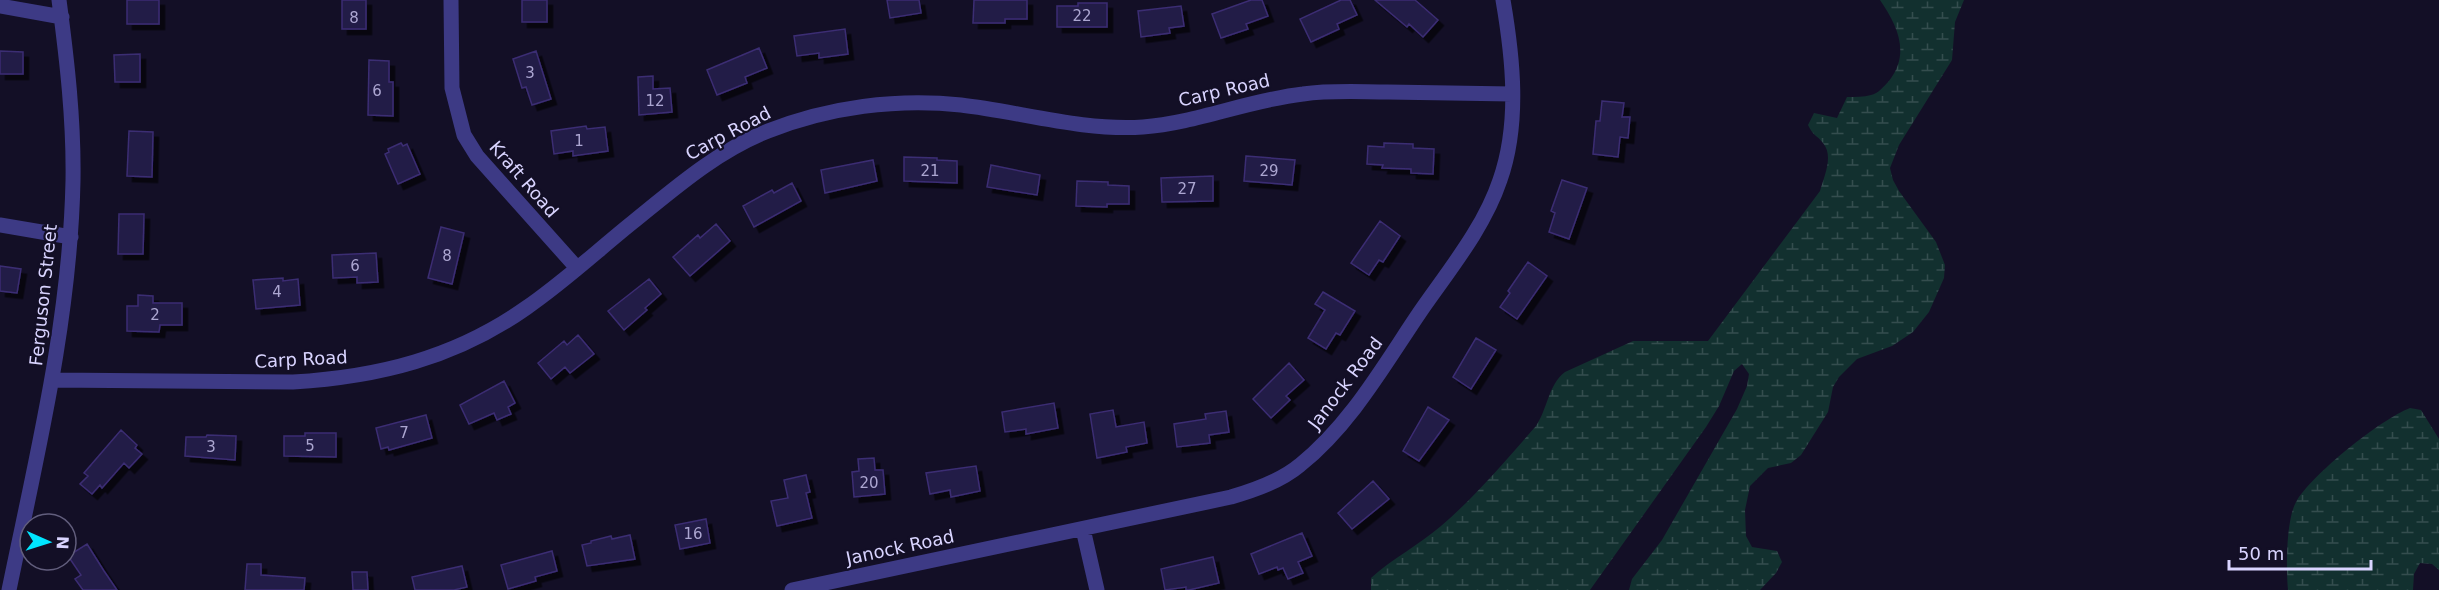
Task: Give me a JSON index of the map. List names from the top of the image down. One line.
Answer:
{"streets":{"street":["Carp Road","Kraft Road","Ferguson Street","Janock Road"]},"crossings":[["Carp Road","Kraft Road"],["Carp Road","Ferguson Street"],["Carp Road","Janock Road"]],"house_numbers":["22","8","3","6","12","1","21","29","27","8","6","4","2","7","5","3","20","16"],"scale_bar":"50 m","north":"right"}
